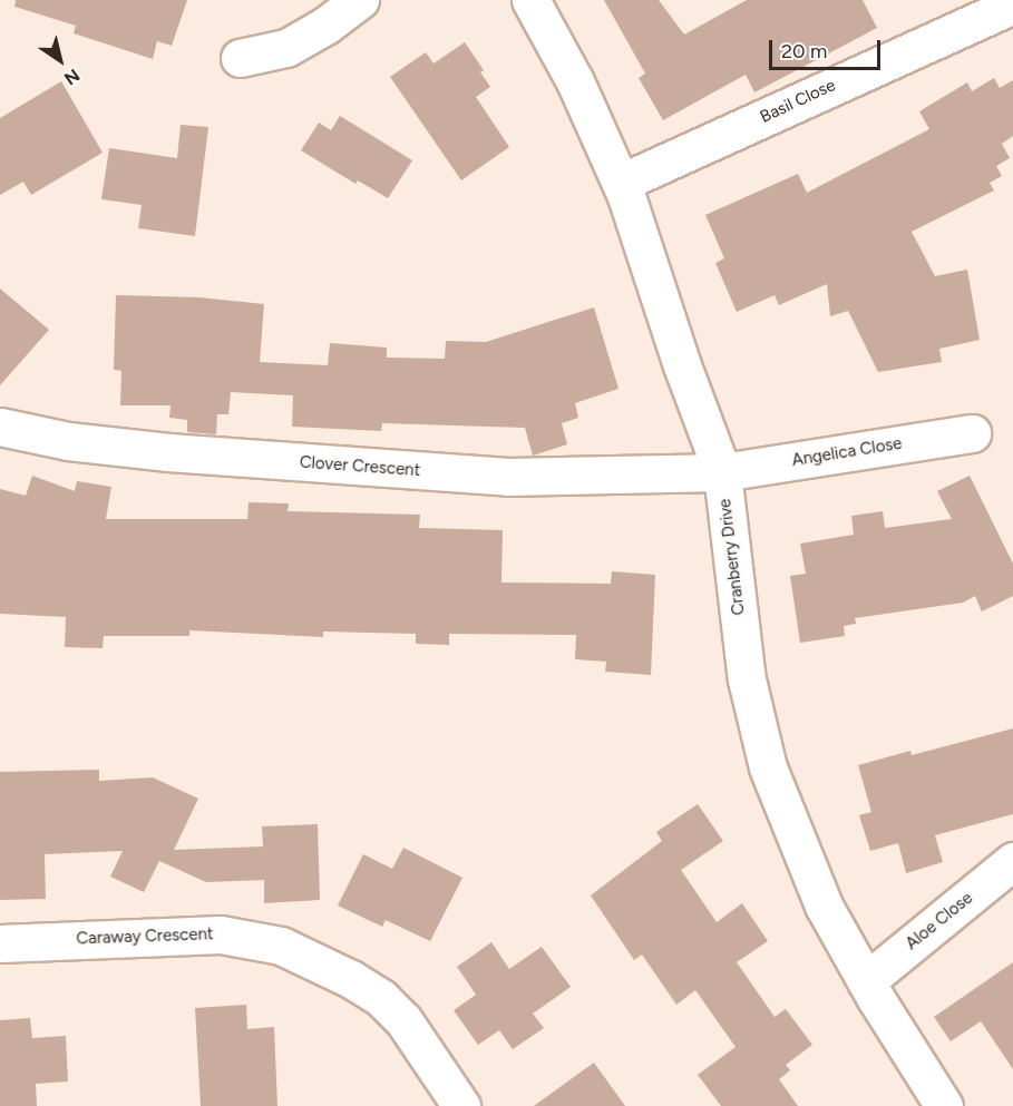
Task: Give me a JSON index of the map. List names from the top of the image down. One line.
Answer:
{"streets":{"street":["Basil Close","Angelica Close","Clover Crescent","Cranberry Drive","Aloe Close","Caraway Crescent"]},"crossings":[["Basil Close","Cranberry Drive"],["Angelica Close","Clover Crescent"],["Angelica Close","Cranberry Drive"],["Clover Crescent","Cranberry Drive"],["Cranberry Drive","Aloe Close"]],"scale_bar":"20 m","north":"bottom right"}
